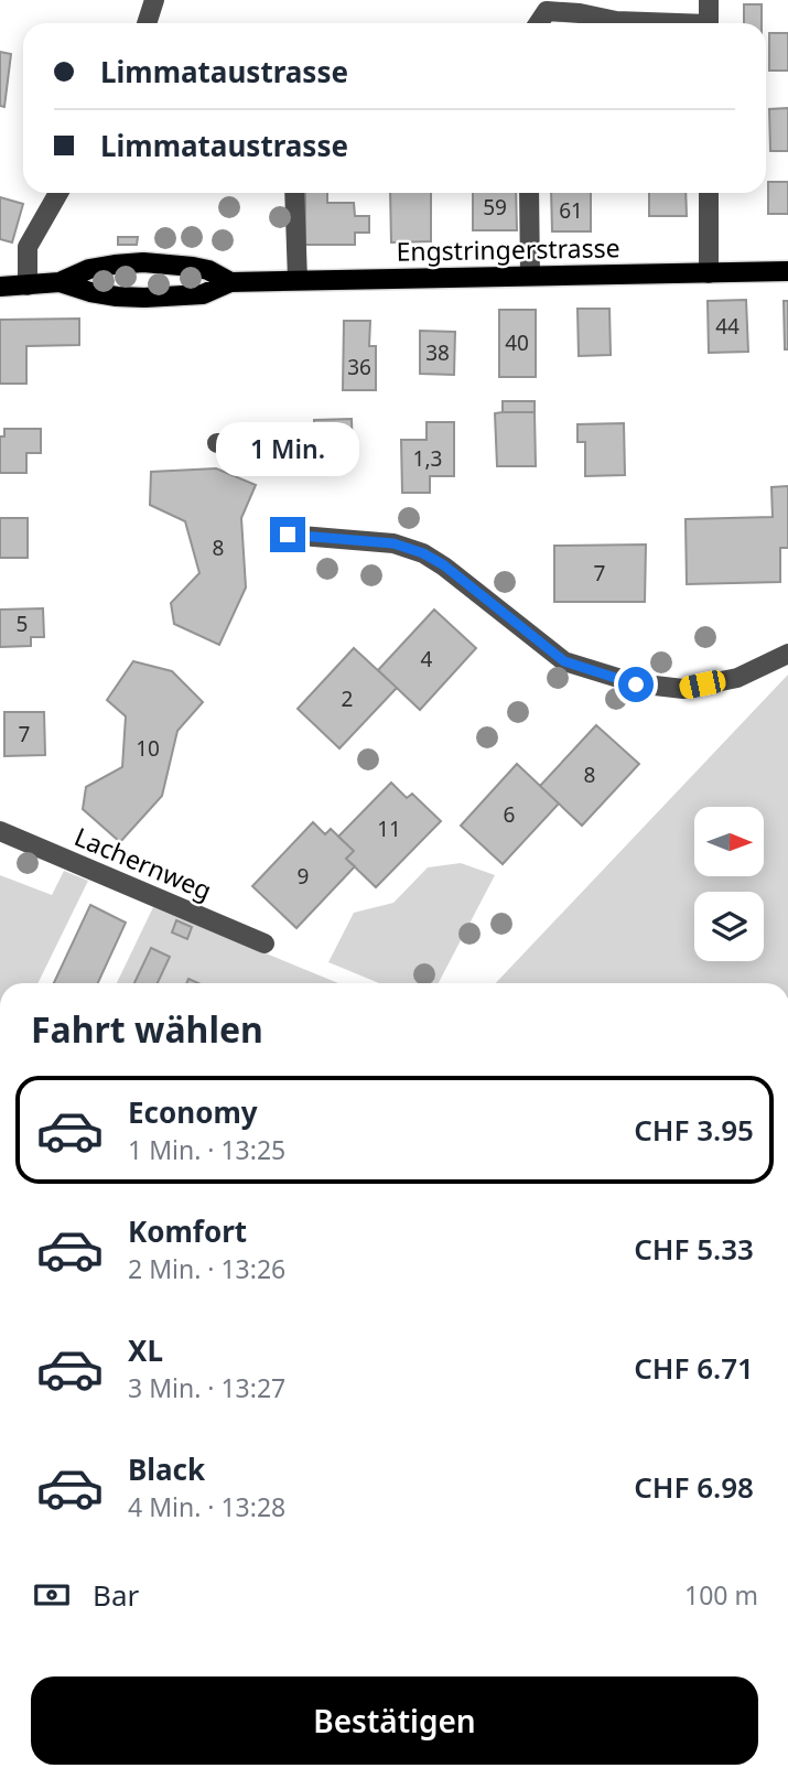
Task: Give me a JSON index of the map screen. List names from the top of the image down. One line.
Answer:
{"streets":{"main road":["Engstringerstrasse"],"street":["Lachernweg"]},"house_numbers":["59","61","44","40","38","36","1,3","8","7","5","4","2","7","10","8","6","11","9"],"north":"right","page":{"banner":["Limmataustrasse","Limmataustrasse"],"bubble":"1 Min.","heading":"Fahrt wählen","list":[{"name":"Economy","note":"1 Min. · 13:25","value":"CHF 3.95"},{"name":"Komfort","note":"2 Min. · 13:26","value":"CHF 5.33"},{"name":"XL","note":"3 Min. · 13:27","value":"CHF 6.71"},{"name":"Black","note":"4 Min. · 13:28","value":"CHF 6.98"}],"pay":["Bar","100 m"],"buttons":"Bestätigen"}}
